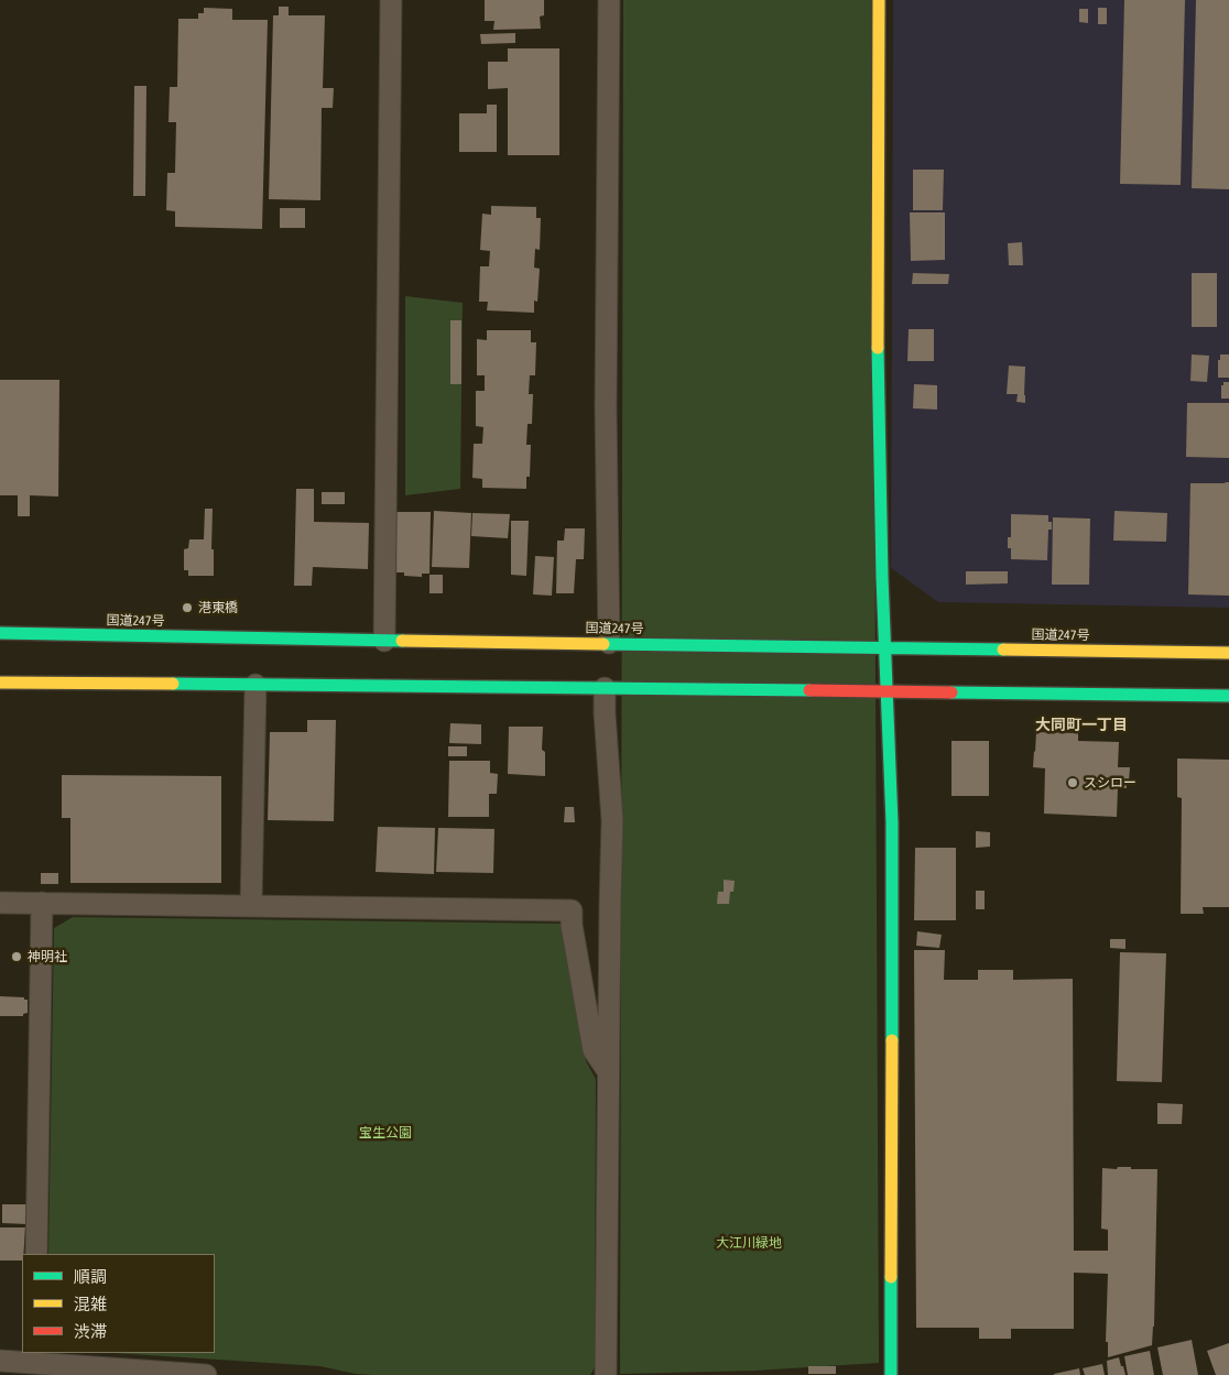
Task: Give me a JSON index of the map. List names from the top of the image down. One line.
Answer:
{"streets":{"main road":["国道247号"]},"districts":["大同町一丁目"],"parks":["宝生公園","大江川緑地"],"places":["港東橋","スシロー","神明社"],"legend":["順調","混雑","渋滞"]}
